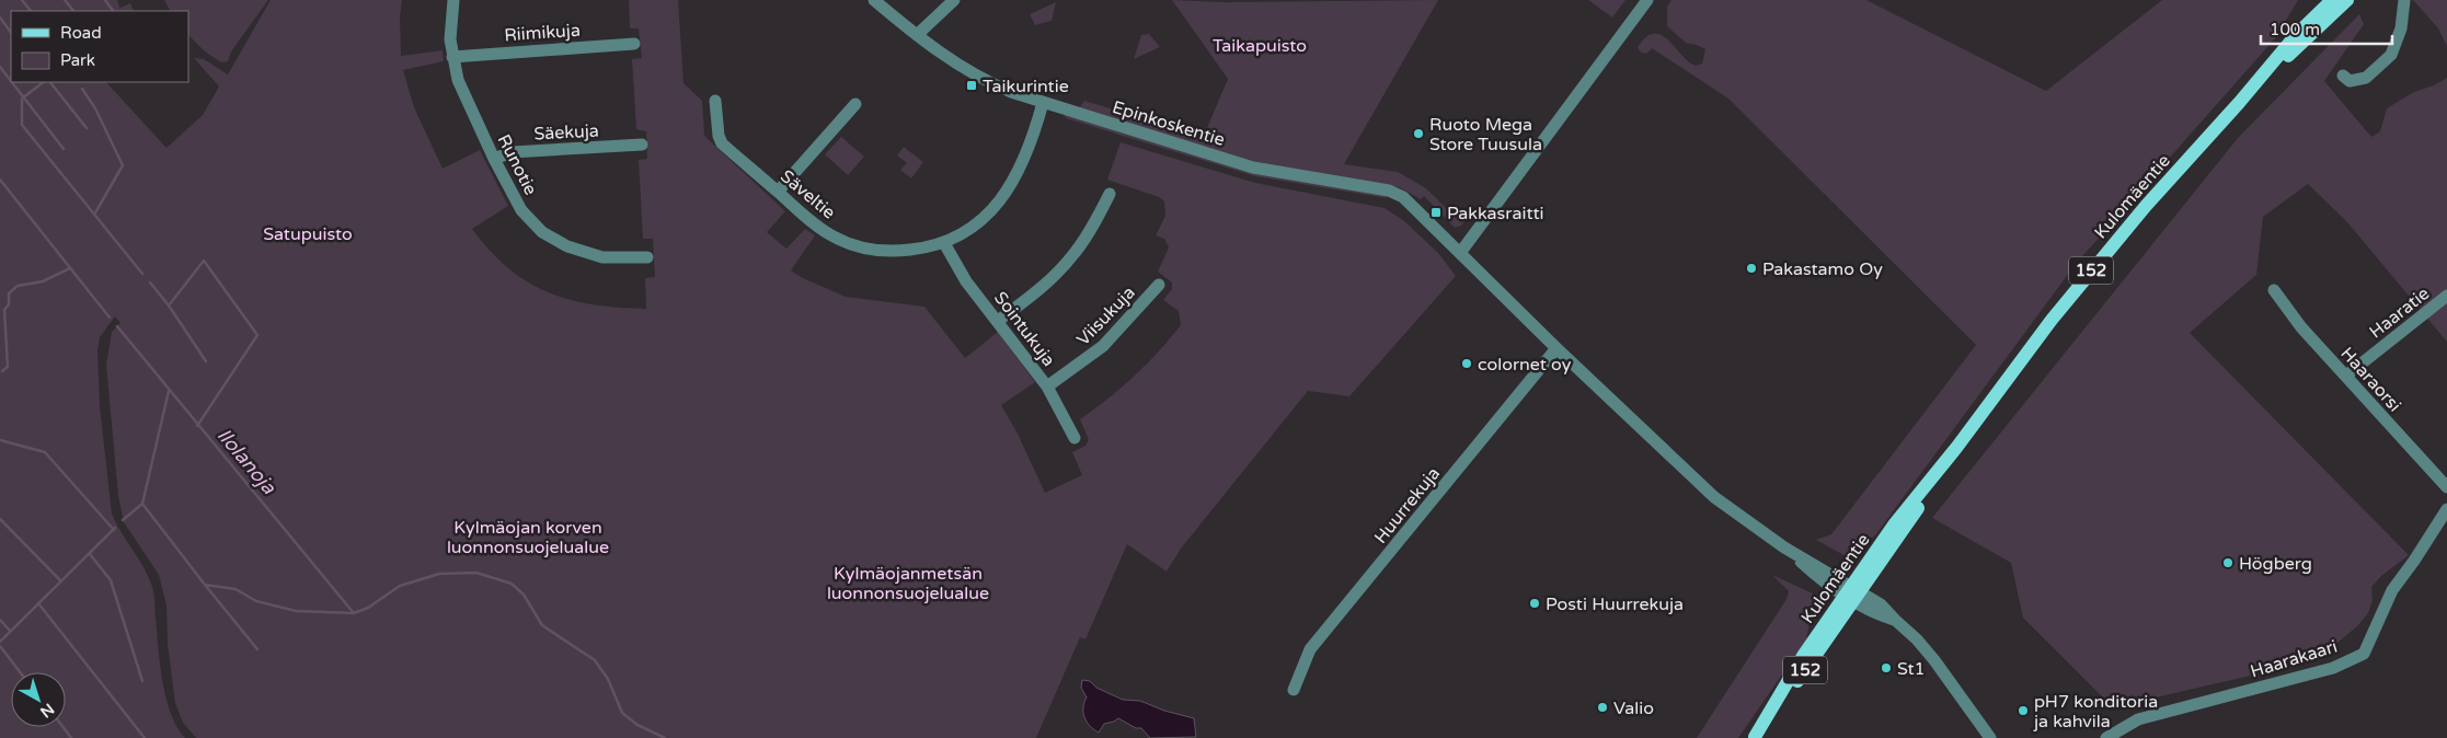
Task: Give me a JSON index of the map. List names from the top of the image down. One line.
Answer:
{"streets":{"main road":["Kulomäentie","152"],"street":["Riimikuja","Epinkoskentie","Säekuja","Runotie","Säveltie","Haaratie","Viisukuja","Sointukuja","Haaraorsi","Huurrekuja","Haarakaari"]},"crossings":[["Riimikuja","Runotie"],["Epinkoskentie","Säveltie"],["Säekuja","Runotie"],["Säveltie","Sointukuja"],["Haaratie","Haaraorsi"],["Viisukuja","Sointukuja"]],"water":["Ilolanoja"],"parks":["Taikapuisto","Satupuisto","Kylmäojan korven luonnonsuojelualue","Kylmäojanmetsän luonnonsuojelualue"],"places":{"transit":["Taikurintie","Pakkasraitti"],"other":["Ruoto Mega Store Tuusula","Pakastamo Oy","colornet oy","Högberg","Posti Huurrekuja","St1","Valio","pH7 konditoria ja kahvila"]},"legend":["Road","Park"],"scale_bar":"100 m","north":"bottom right"}
